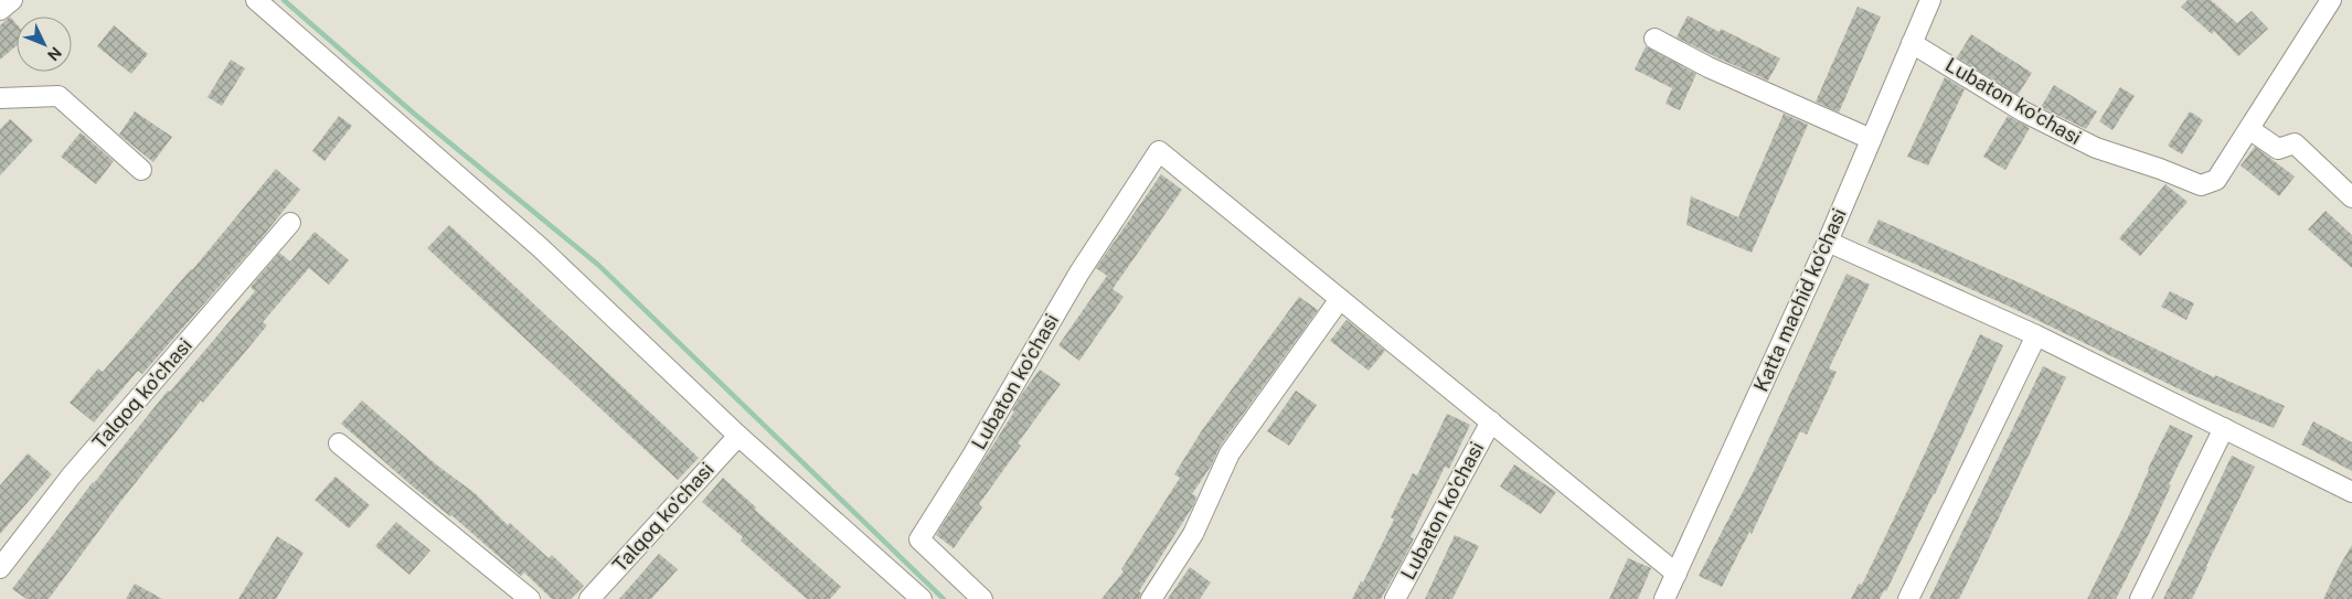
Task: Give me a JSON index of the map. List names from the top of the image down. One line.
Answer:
{"streets":{"street":["Lubaton ko'chasi","Katta machid ko'chasi","Talqoq ko'chasi"]},"crossings":[["Lubaton ko'chasi","Katta machid ko'chasi"]],"north":"bottom right"}
